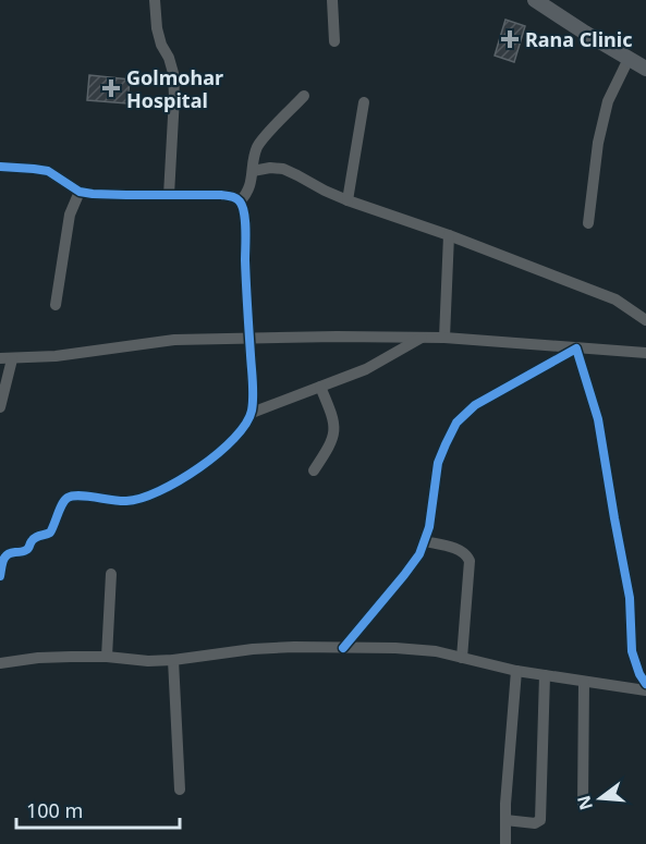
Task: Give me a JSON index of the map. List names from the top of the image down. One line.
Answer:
{"places":{"health":["Rana Clinic","Golmohar Hospital"]},"scale_bar":"100 m","north":"left"}
